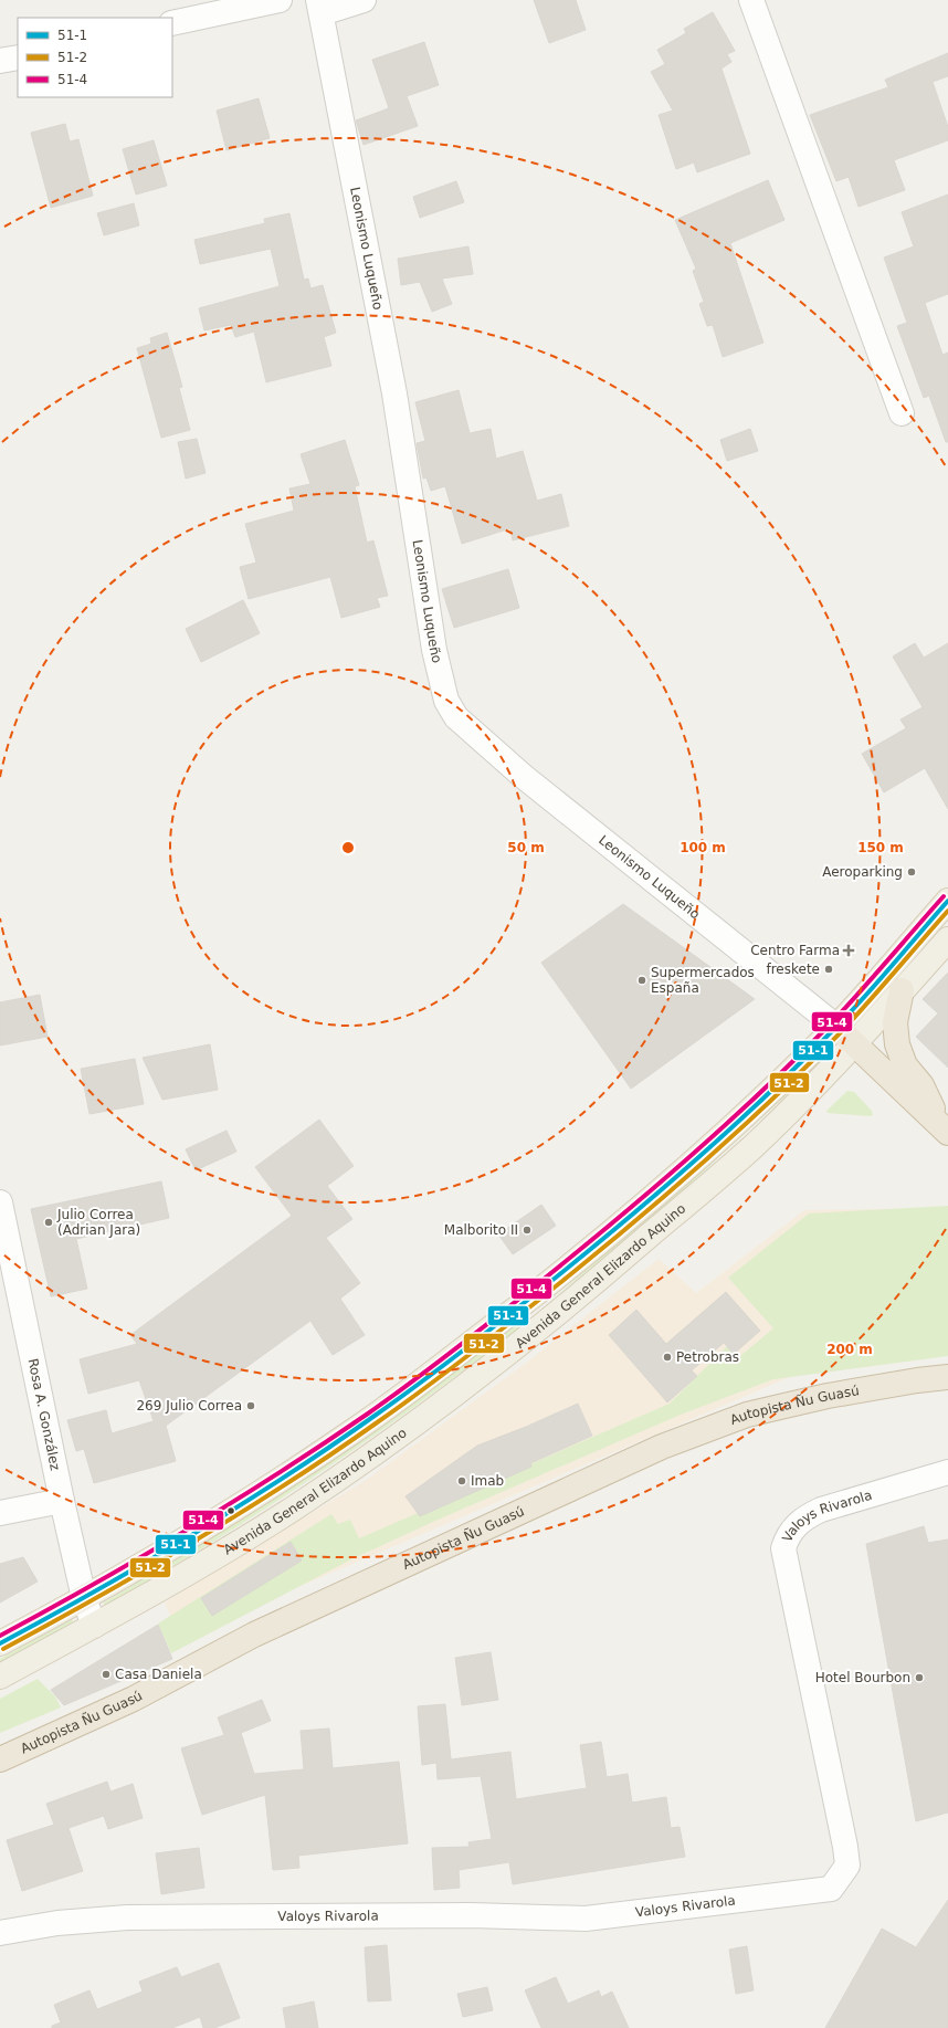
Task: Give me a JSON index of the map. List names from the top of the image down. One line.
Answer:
{"streets":{"highway":["Autopista Ñu Guasú"],"main road":["Avenida General Elizardo Aquino"],"street":["Leonismo Luqueño","Rosa A. González","Valoys Rivarola"]},"crossings":[["Leonismo Luqueño","Avenida General Elizardo Aquino"],["Avenida General Elizardo Aquino","Rosa A. González"]],"places":{"other":["Aeroparking","freskete","Supermercados España","Julio Correa (Adrian Jara)","Malborito II","Petrobras","269 Julio Correa","Imab","Casa Daniela","Hotel Bourbon"],"health":["Centro Farma"]},"lines":["transit line 51-4","transit line 51-1","transit line 51-2"],"legend":["51-1","51-2","51-4"],"rings":["50 m","100 m","150 m","200 m"]}
